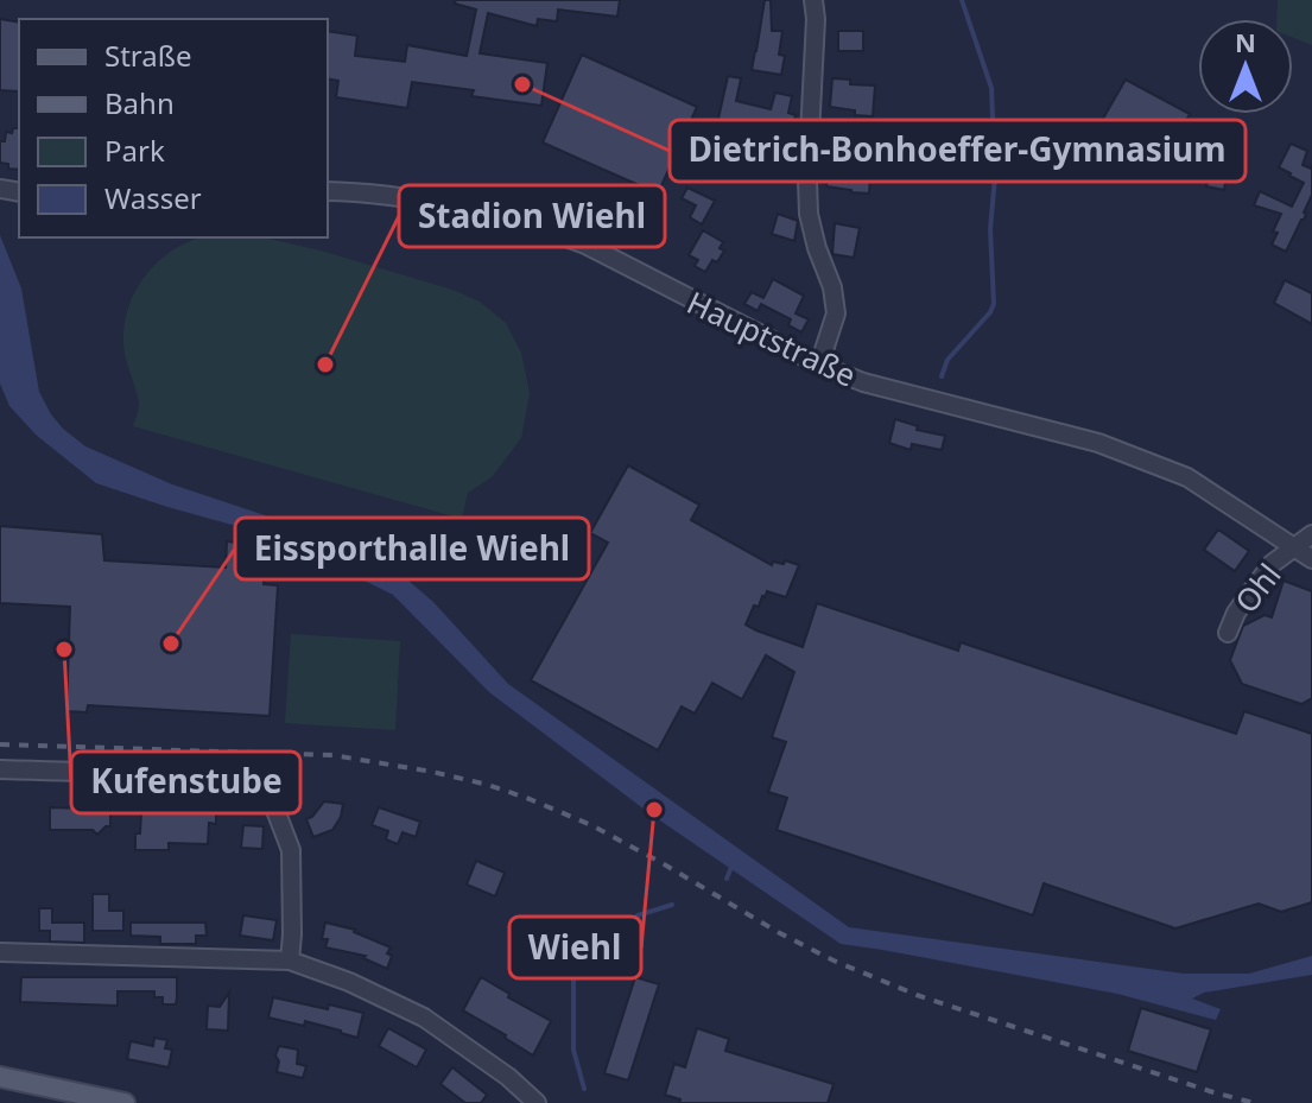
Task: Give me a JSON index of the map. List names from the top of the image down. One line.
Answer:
{"streets":{"street":["Hauptstraße","Ohl"]},"crossings":[["Hauptstraße","Ohl"]],"places":["Dietrich-Bonhoeffer-Gymnasium","Stadion Wiehl","Eissporthalle Wiehl","Kufenstube","Wiehl"],"legend":["Straße","Bahn","Park","Wasser"],"north":"top"}
